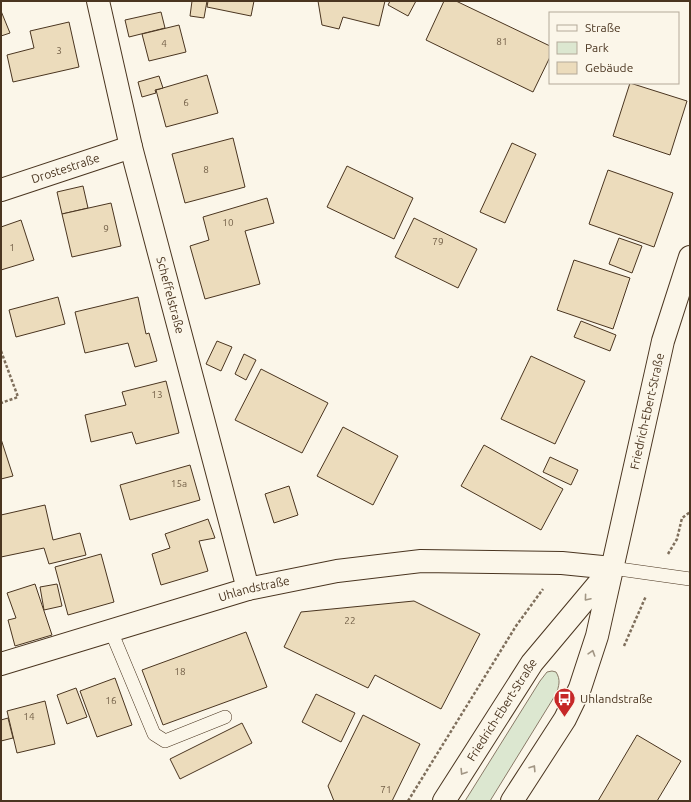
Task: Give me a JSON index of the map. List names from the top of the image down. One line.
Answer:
{"streets":{"street":["Drostestraße","Scheffelstraße","Friedrich-Ebert-Straße","Uhlandstraße"]},"crossings":[["Drostestraße","Scheffelstraße"],["Scheffelstraße","Uhlandstraße"],["Friedrich-Ebert-Straße","Uhlandstraße"]],"places":{"bus stop":["Uhlandstraße"]},"house_numbers":["81","4","3","6","8","10","9","79","1","13","15a","22","18","16","14","71"],"legend":["Straße","Park","Gebäude"]}
